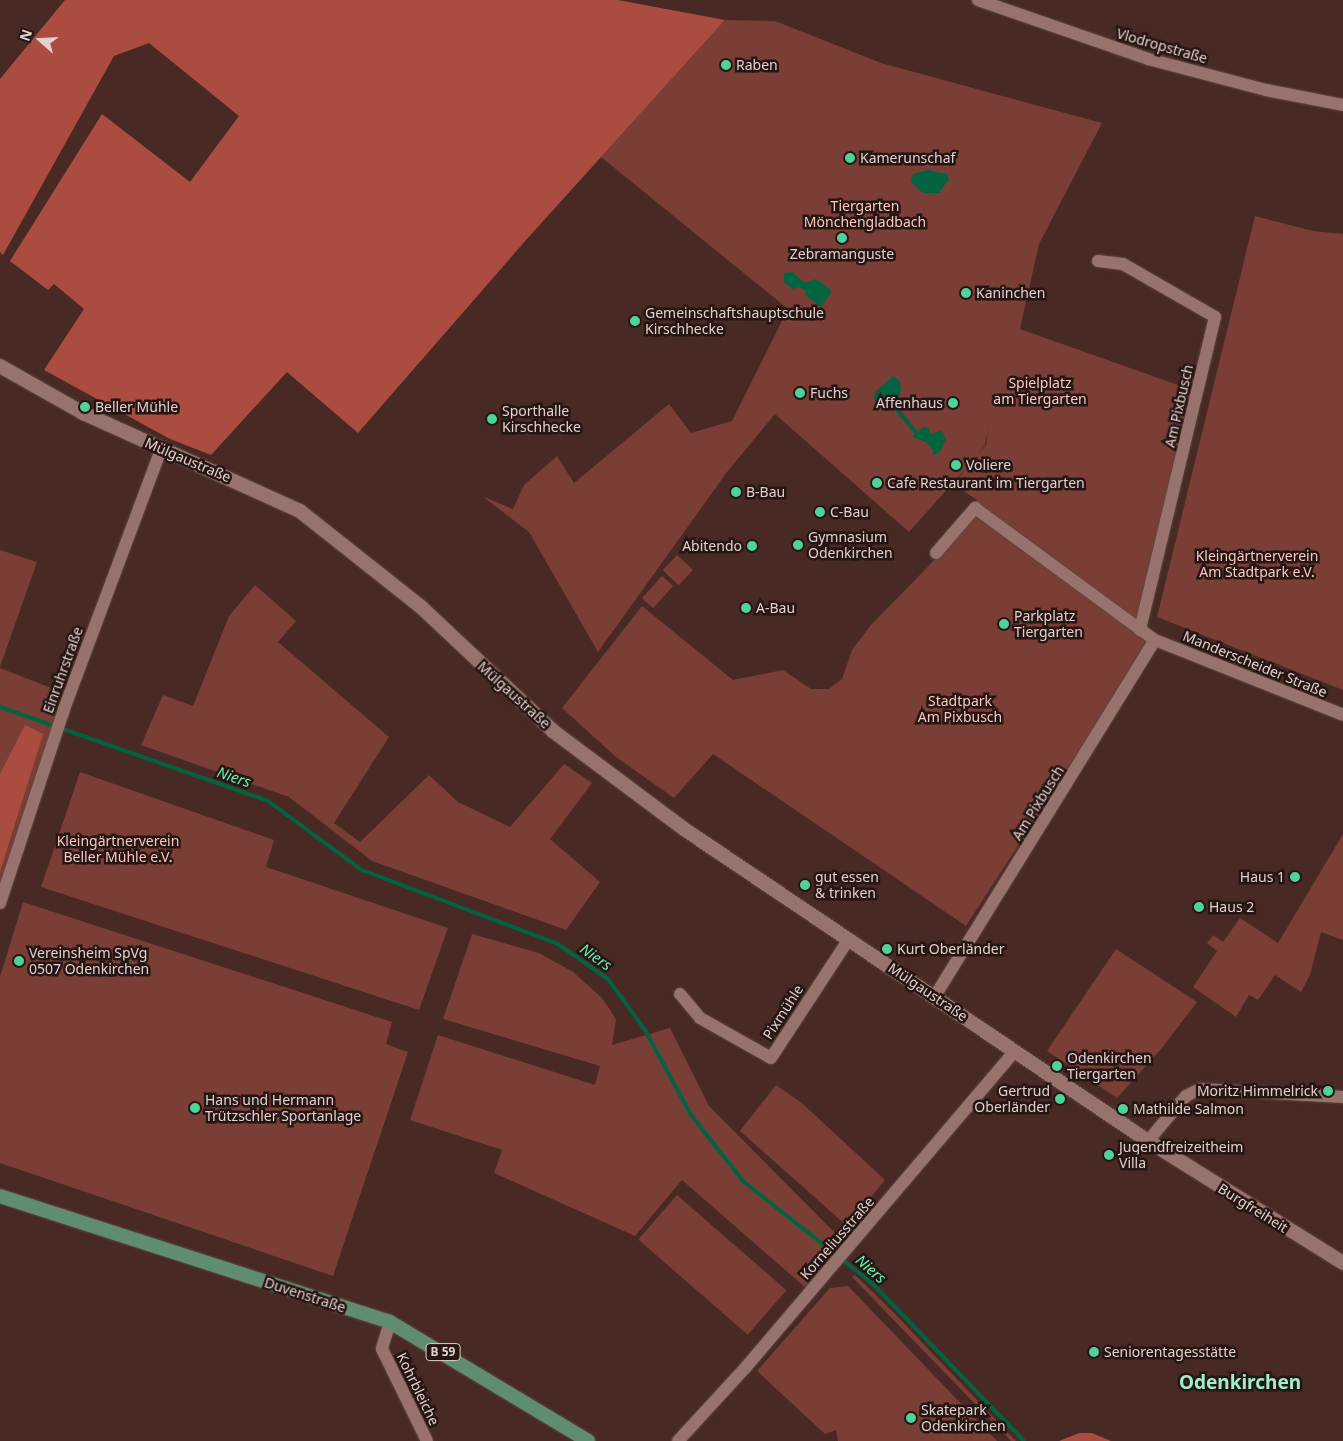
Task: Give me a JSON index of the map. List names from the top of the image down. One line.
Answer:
{"streets":{"main road":["Duvenstraße","B 59"],"street":["Vlodropstraße","Am Pixbusch","Mülgaustraße","Manderscheider Straße","Einruhrstraße","Pixmühle","Burgfreiheit","Korneliusstraße","Kohrbleiche"]},"crossings":[["Am Pixbusch","Mülgaustraße"],["Am Pixbusch","Manderscheider Straße"],["Mülgaustraße","Einruhrstraße"],["Mülgaustraße","Pixmühle"],["Mülgaustraße","Burgfreiheit"],["Mülgaustraße","Korneliusstraße"],["Burgfreiheit","Korneliusstraße"],["Duvenstraße","Kohrbleiche"]],"districts":["Odenkirchen"],"water":["Niers"],"parks":["Tiergarten Mönchengladbach","Spielplatz am Tiergarten","Kleingärtnerverein Am Stadtpark e.V.","Stadtpark Am Pixbusch","Kleingärtnerverein Beller Mühle e.V."],"places":["Raben","Kamerunschaf","Zebramanguste","Kaninchen","Gemeinschaftshauptschule Kirschhecke","Fuchs","Affenhaus","Beller Mühle","Sporthalle Kirschhecke","Voliere","Cafe Restaurant im Tiergarten","B-Bau","C-Bau","Gymnasium Odenkirchen","Abitendo","A-Bau","Parkplatz Tiergarten","Haus 1","gut essen & trinken","Haus 2","Kurt Oberländer","Vereinsheim SpVg 0507 Odenkirchen","Odenkirchen Tiergarten","Moritz Himmelrick","Gertrud Oberländer","Hans und Hermann Trützschler Sportanlage","Mathilde Salmon","Jugendfreizeitheim Villa","Seniorentagesstätte","Skatepark Odenkirchen"],"north":"left"}
